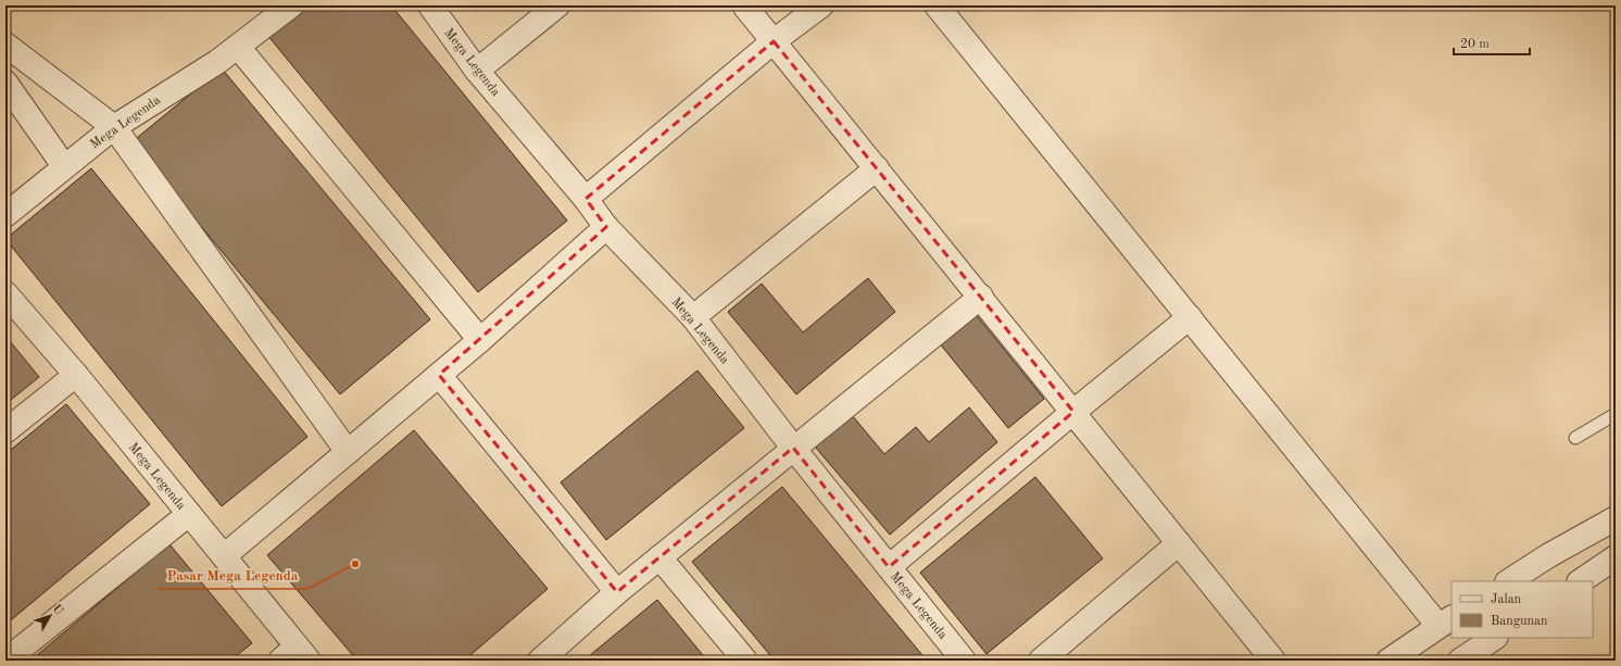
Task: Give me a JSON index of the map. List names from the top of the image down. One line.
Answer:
{"streets":{"street":["Mega Legenda"]},"places":["Pasar Mega Legenda"],"legend":["Jalan","Bangunan"],"scale_bar":"20 m","north":"top right"}
